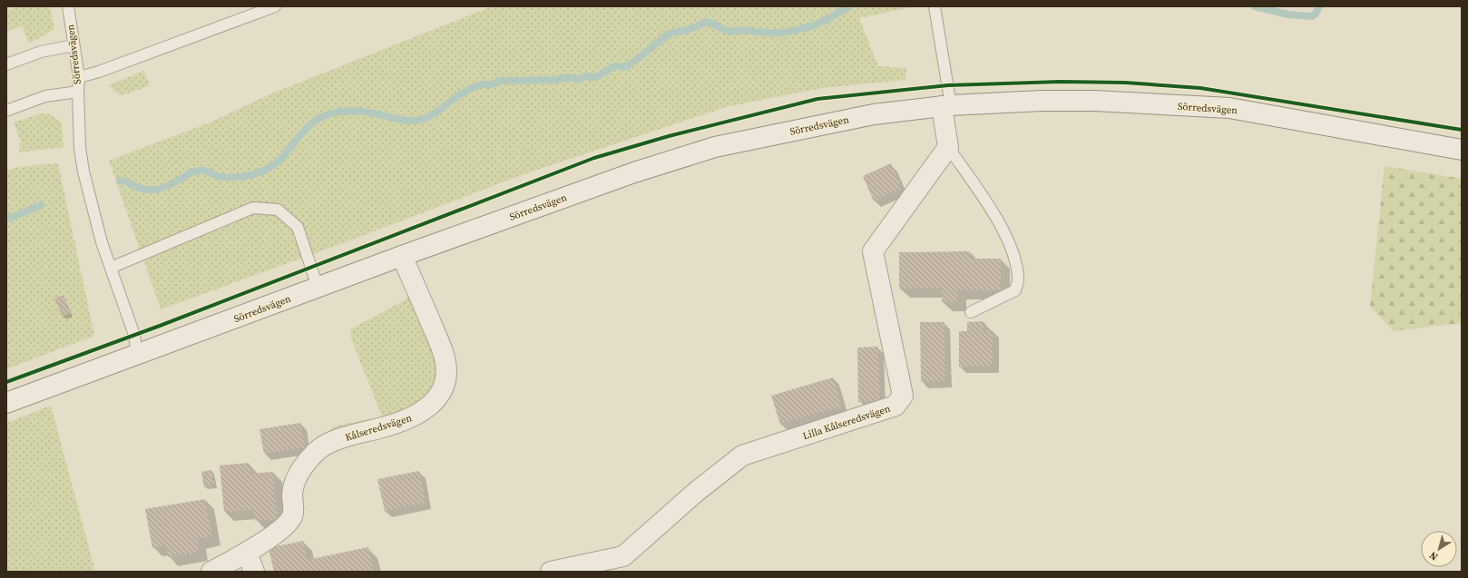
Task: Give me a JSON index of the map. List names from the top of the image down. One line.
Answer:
{"streets":{"street":["Sörredsvägen","Lilla Kålseredsvägen","Kålseredsvägen"]},"crossings":[["Sörredsvägen","Kålseredsvägen"]],"north":"bottom left"}
